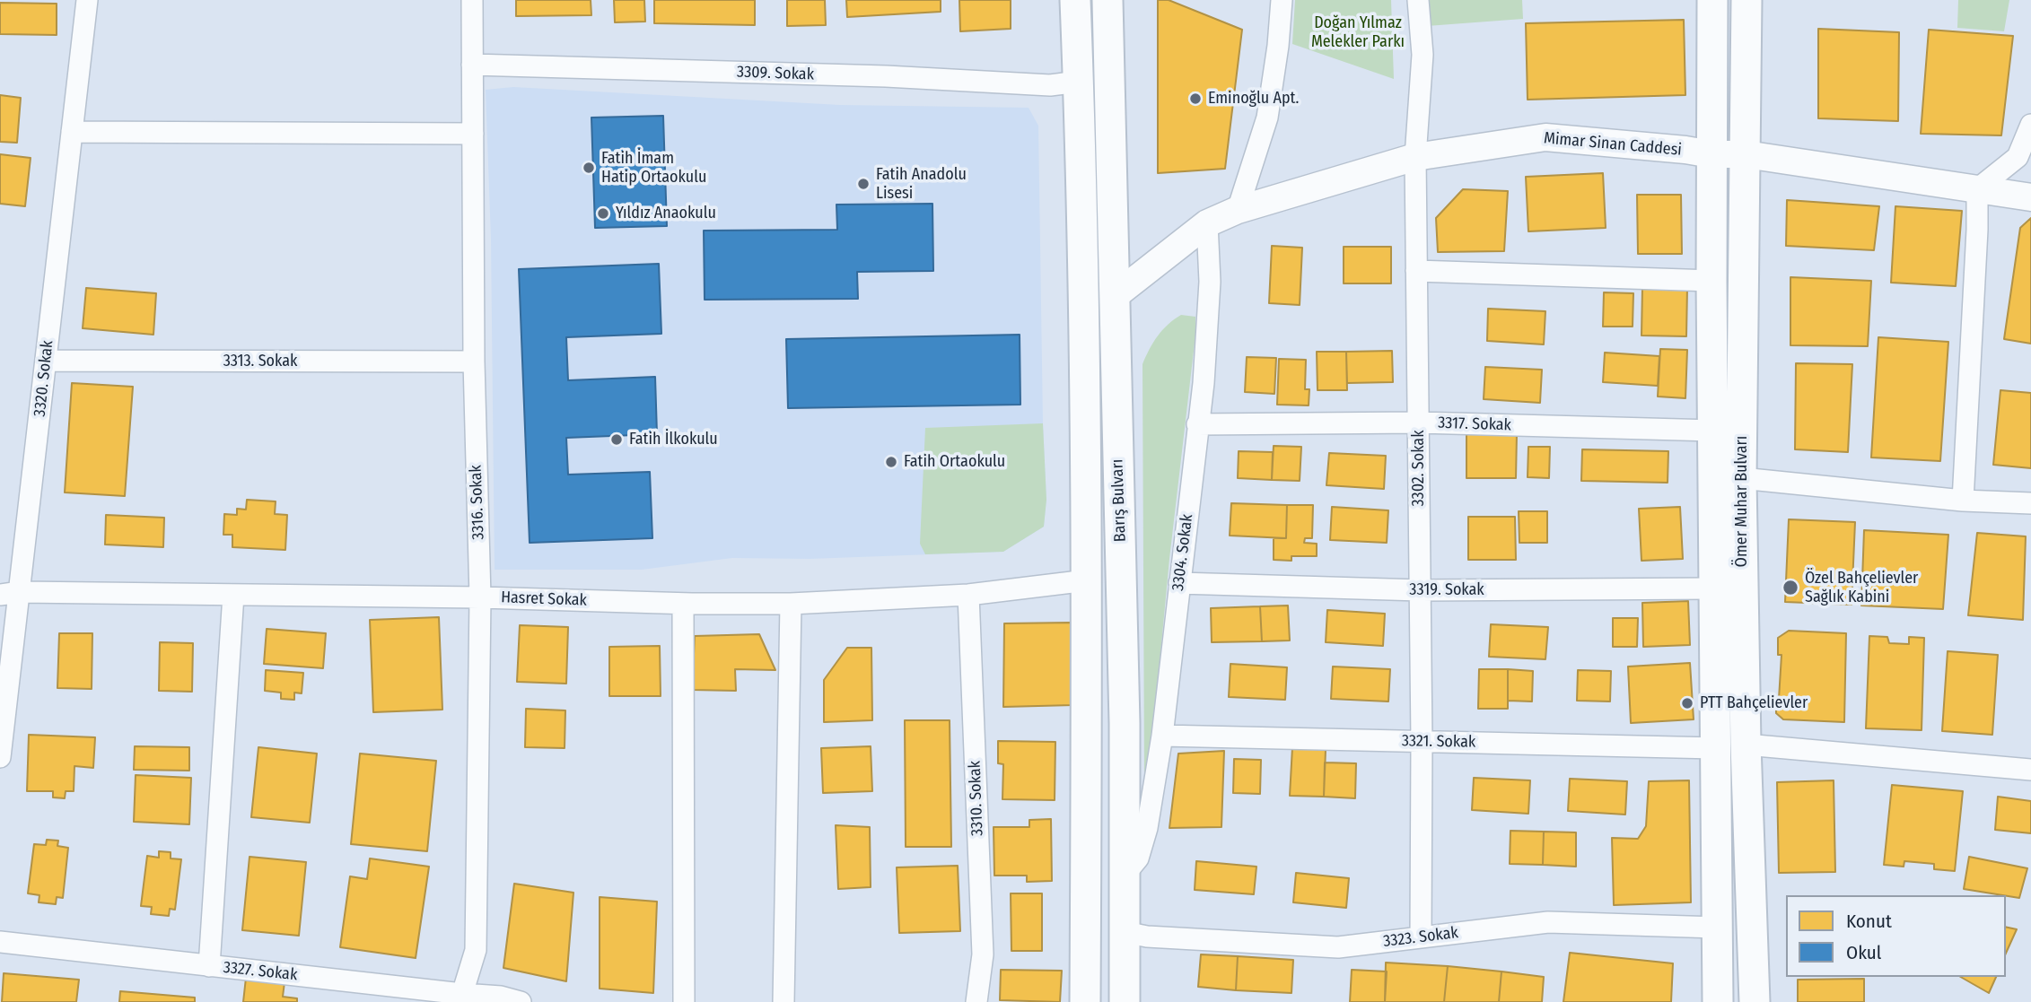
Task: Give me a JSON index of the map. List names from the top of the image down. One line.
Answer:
{"streets":{"main road":["Barış Bulvarı","Ömer Muhar Bulvarı"],"street":["3309. Sokak","Mimar Sinan Caddesi","3313. Sokak","3320. Sokak","3317. Sokak","3302. Sokak","3316. Sokak","3304. Sokak","3319. Sokak","Hasret Sokak","3321. Sokak","3310. Sokak","3323. Sokak","3327. Sokak"]},"crossings":[["3309. Sokak","Barış Bulvarı"],["3309. Sokak","3316. Sokak"],["Mimar Sinan Caddesi","3302. Sokak"],["Mimar Sinan Caddesi","Barış Bulvarı"],["Mimar Sinan Caddesi","Ömer Muhar Bulvarı"],["Mimar Sinan Caddesi","3304. Sokak"],["3313. Sokak","3320. Sokak"],["3313. Sokak","3316. Sokak"],["3320. Sokak","Hasret Sokak"],["3317. Sokak","3302. Sokak"],["3317. Sokak","Ömer Muhar Bulvarı"],["3317. Sokak","3304. Sokak"],["3302. Sokak","3319. Sokak"],["3302. Sokak","3321. Sokak"],["3302. Sokak","3323. Sokak"],["Barış Bulvarı","3304. Sokak"],["Barış Bulvarı","Hasret Sokak"],["Barış Bulvarı","3323. Sokak"],["Ömer Muhar Bulvarı","3319. Sokak"],["Ömer Muhar Bulvarı","3321. Sokak"],["Ömer Muhar Bulvarı","3323. Sokak"],["3316. Sokak","Hasret Sokak"],["3316. Sokak","3327. Sokak"],["3304. Sokak","3319. Sokak"],["3304. Sokak","3321. Sokak"],["Hasret Sokak","3310. Sokak"]],"parks":["Doğan Yılmaz Melekler Parkı"],"places":["Eminoğlu Apt.","Fatih İmam Hatip Ortaokulu","Fatih Anadolu Lisesi","Yıldız Anaokulu","Fatih İlkokulu","Fatih Ortaokulu","Özel Bahçelievler Sağlık Kabini","PTT Bahçelievler"],"legend":["Konut","Okul"]}
